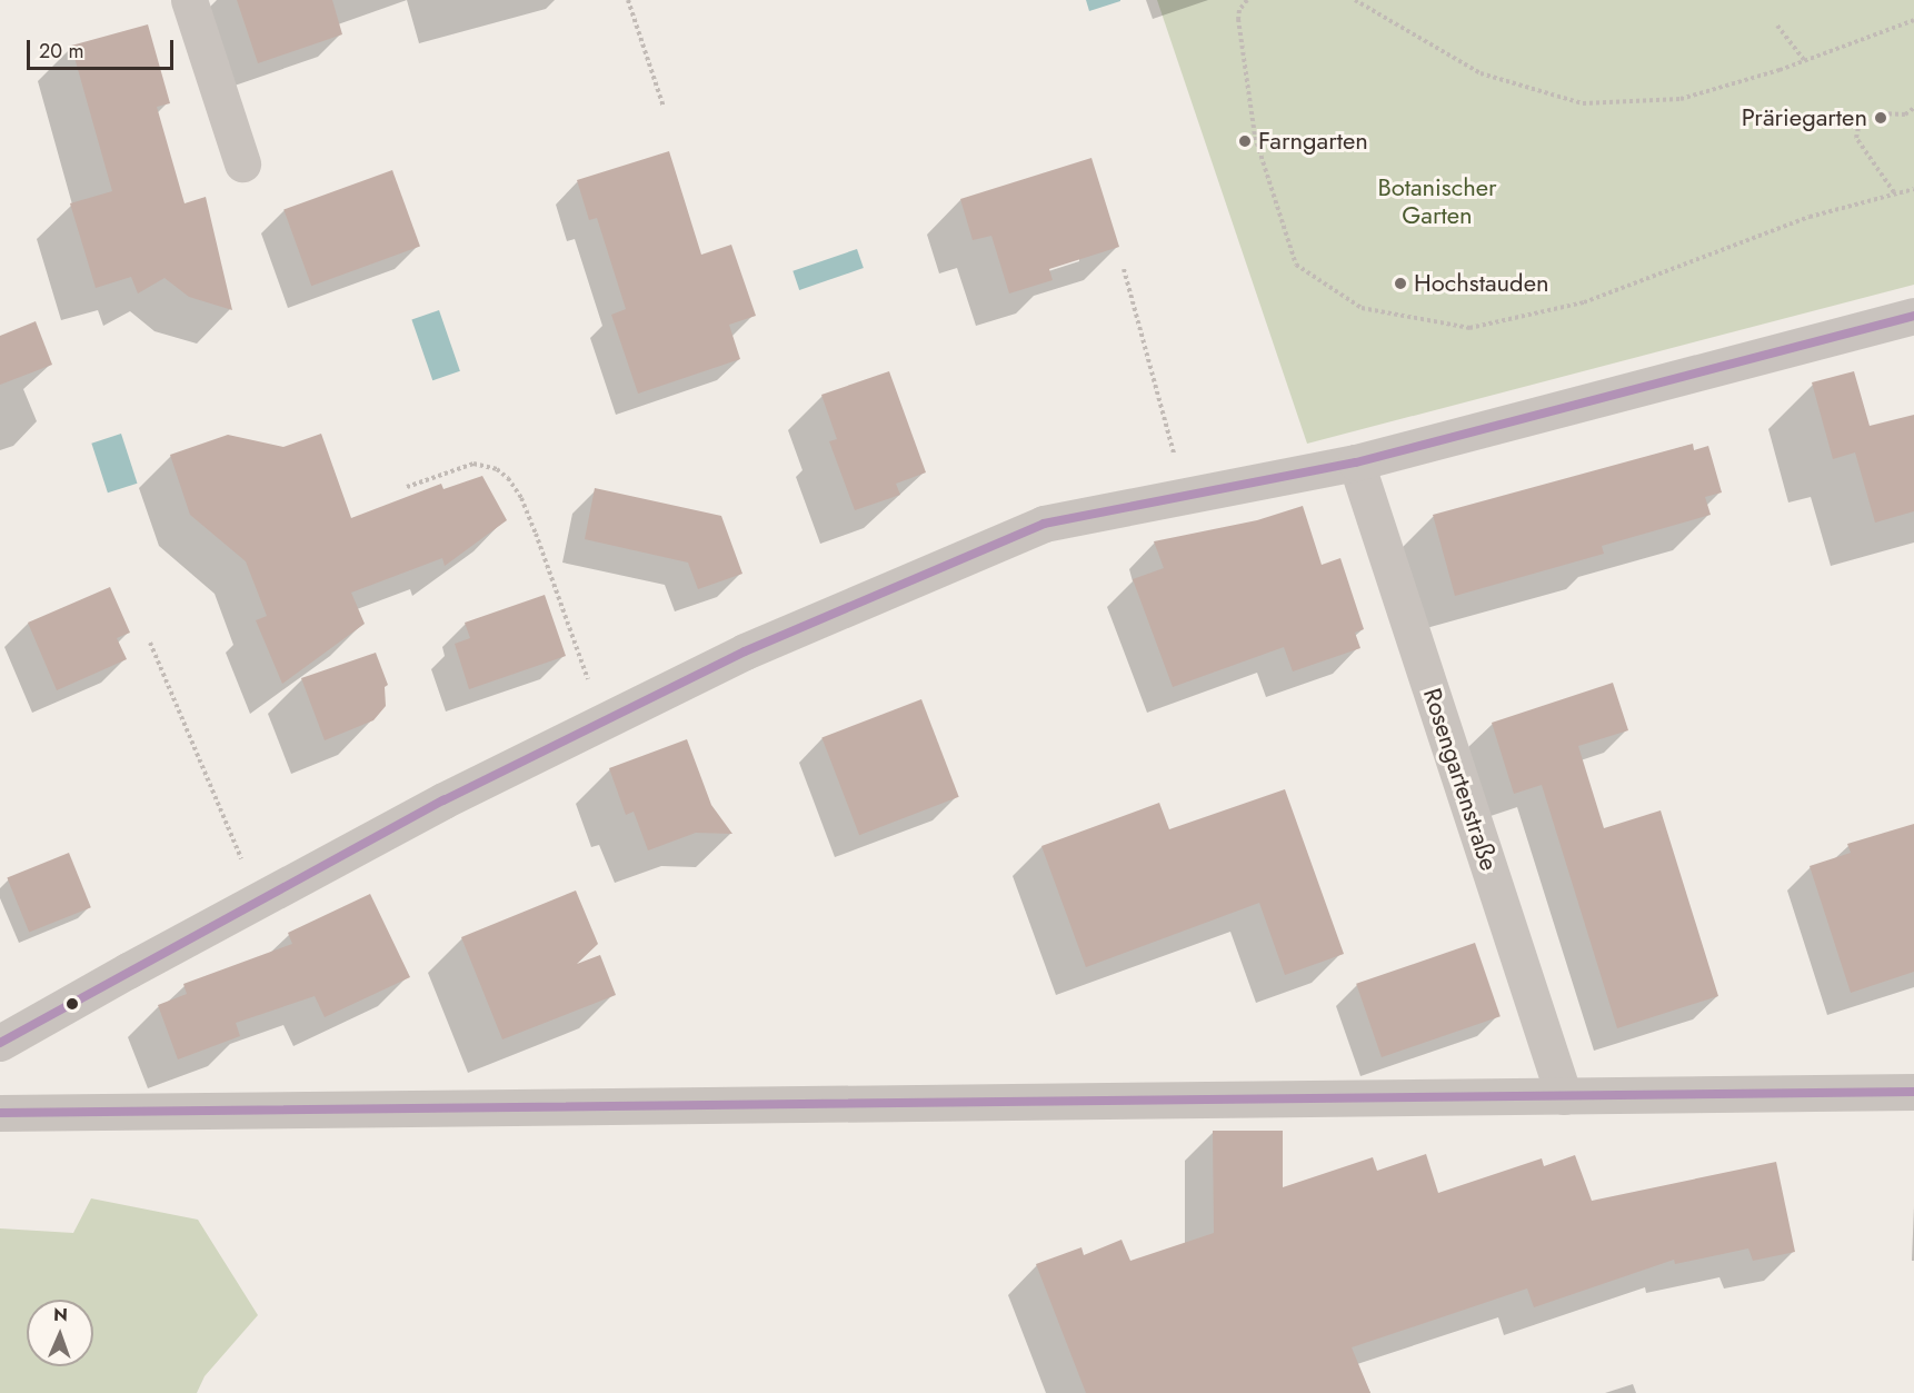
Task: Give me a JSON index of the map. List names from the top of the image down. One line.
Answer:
{"streets":{"street":["Rosengartenstraße"]},"parks":["Botanischer Garten"],"places":["Präriegarten","Farngarten","Hochstauden"],"scale_bar":"20 m","north":"top"}
